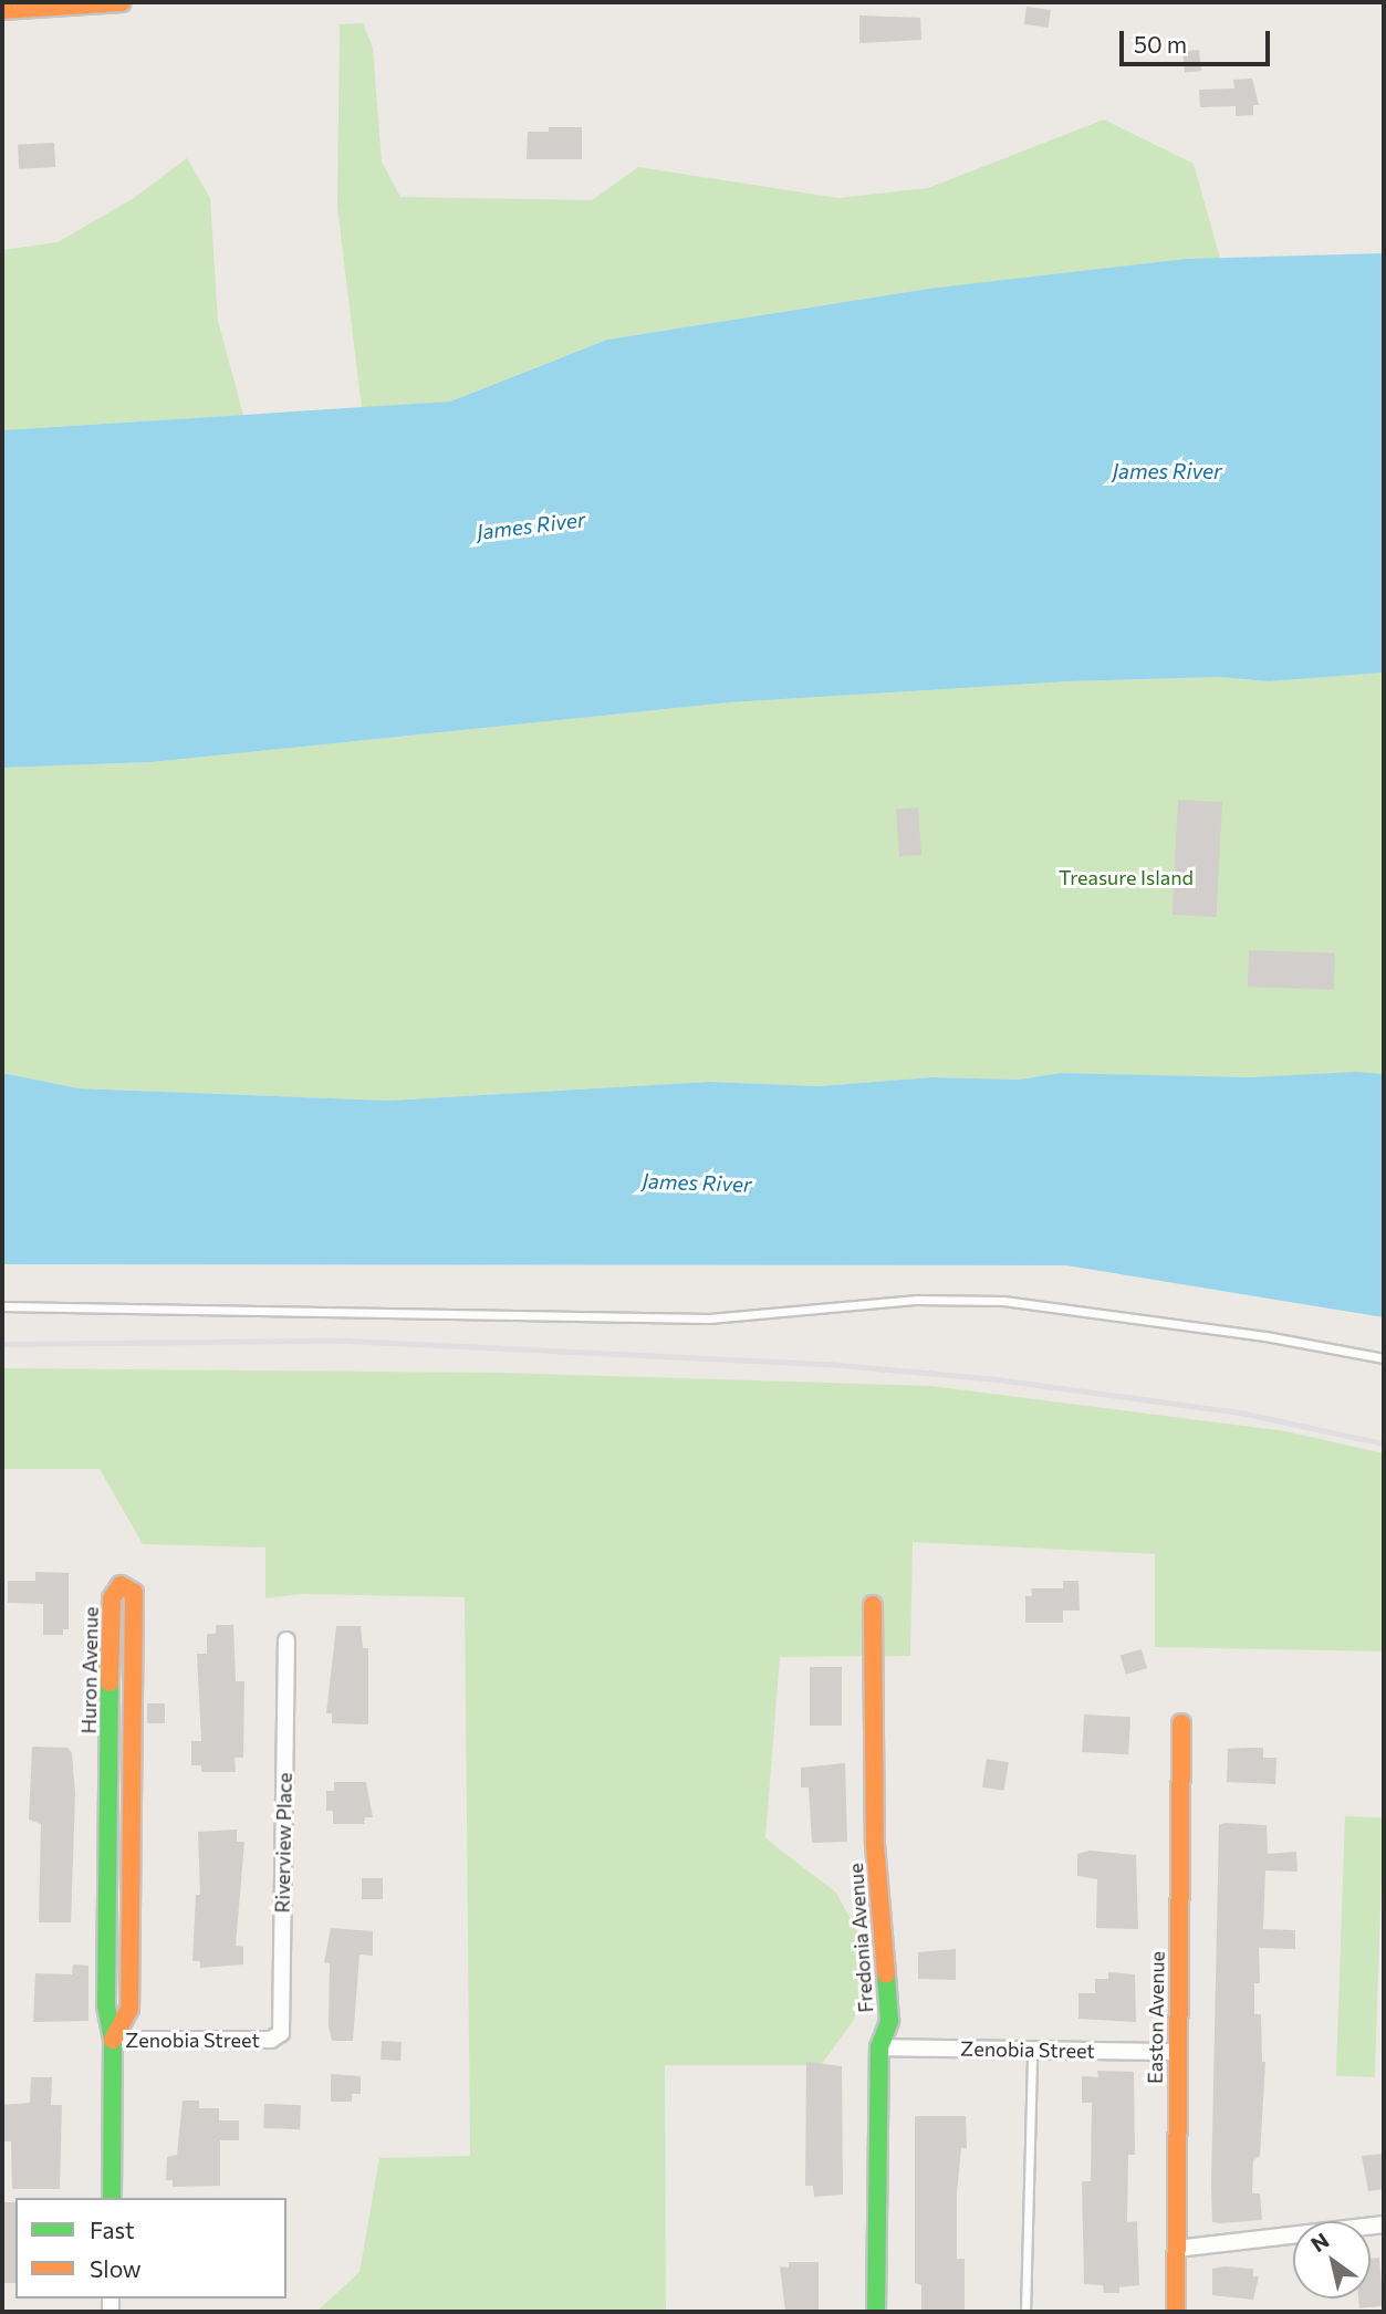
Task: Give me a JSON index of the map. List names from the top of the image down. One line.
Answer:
{"streets":{"street":["Huron Avenue","Riverview Place","Fredonia Avenue","Easton Avenue","Zenobia Street"]},"crossings":[["Huron Avenue","Zenobia Street"],["Riverview Place","Zenobia Street"],["Fredonia Avenue","Zenobia Street"],["Easton Avenue","Zenobia Street"]],"water":["James River"],"parks":["Treasure Island"],"legend":["Fast","Slow"],"scale_bar":"50 m","north":"top left"}
